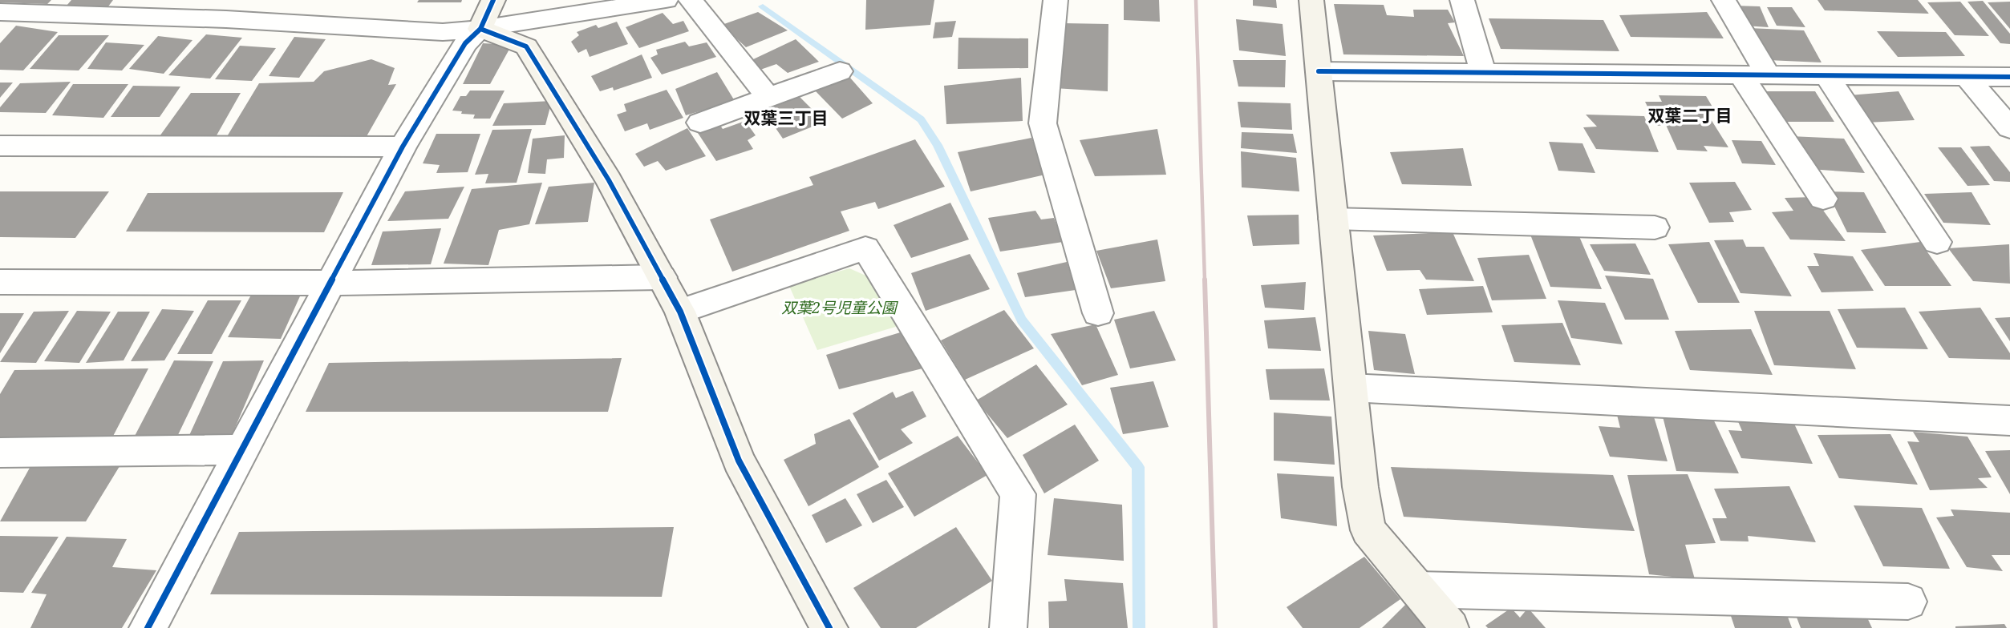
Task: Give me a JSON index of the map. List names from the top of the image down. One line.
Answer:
{"districts":["双葉二丁目","双葉三丁目"],"parks":["双葉2号児童公園"]}
